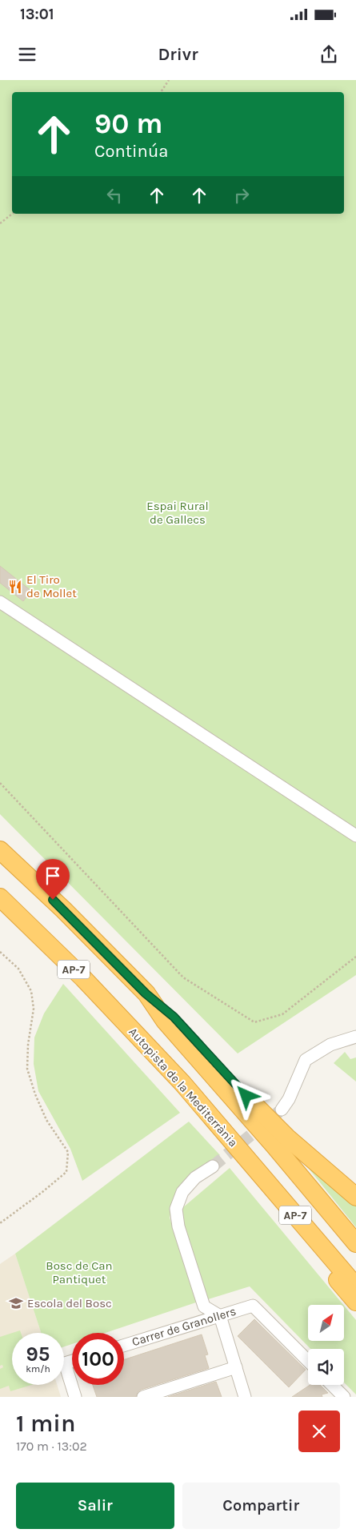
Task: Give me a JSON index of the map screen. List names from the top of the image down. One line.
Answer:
{"streets":{"highway":["AP-7","Autopista de la Mediterrània"],"street":["Carrer de Granollers"]},"parks":["Espai Rural de Gallecs","Bosc de Can Pantiquet"],"places":{"restaurant":["El Tiro de Mollet"],"school or university":["Escola del Bosc"]},"north":"top right","page":{"status":"13:01","header":"Drivr","turn":["90 m","Continúa"],"speed":"95 km/h","limit":"100","heading":["1 min","170 m · 13:02"],"buttons":["Salir","Compartir"]}}
